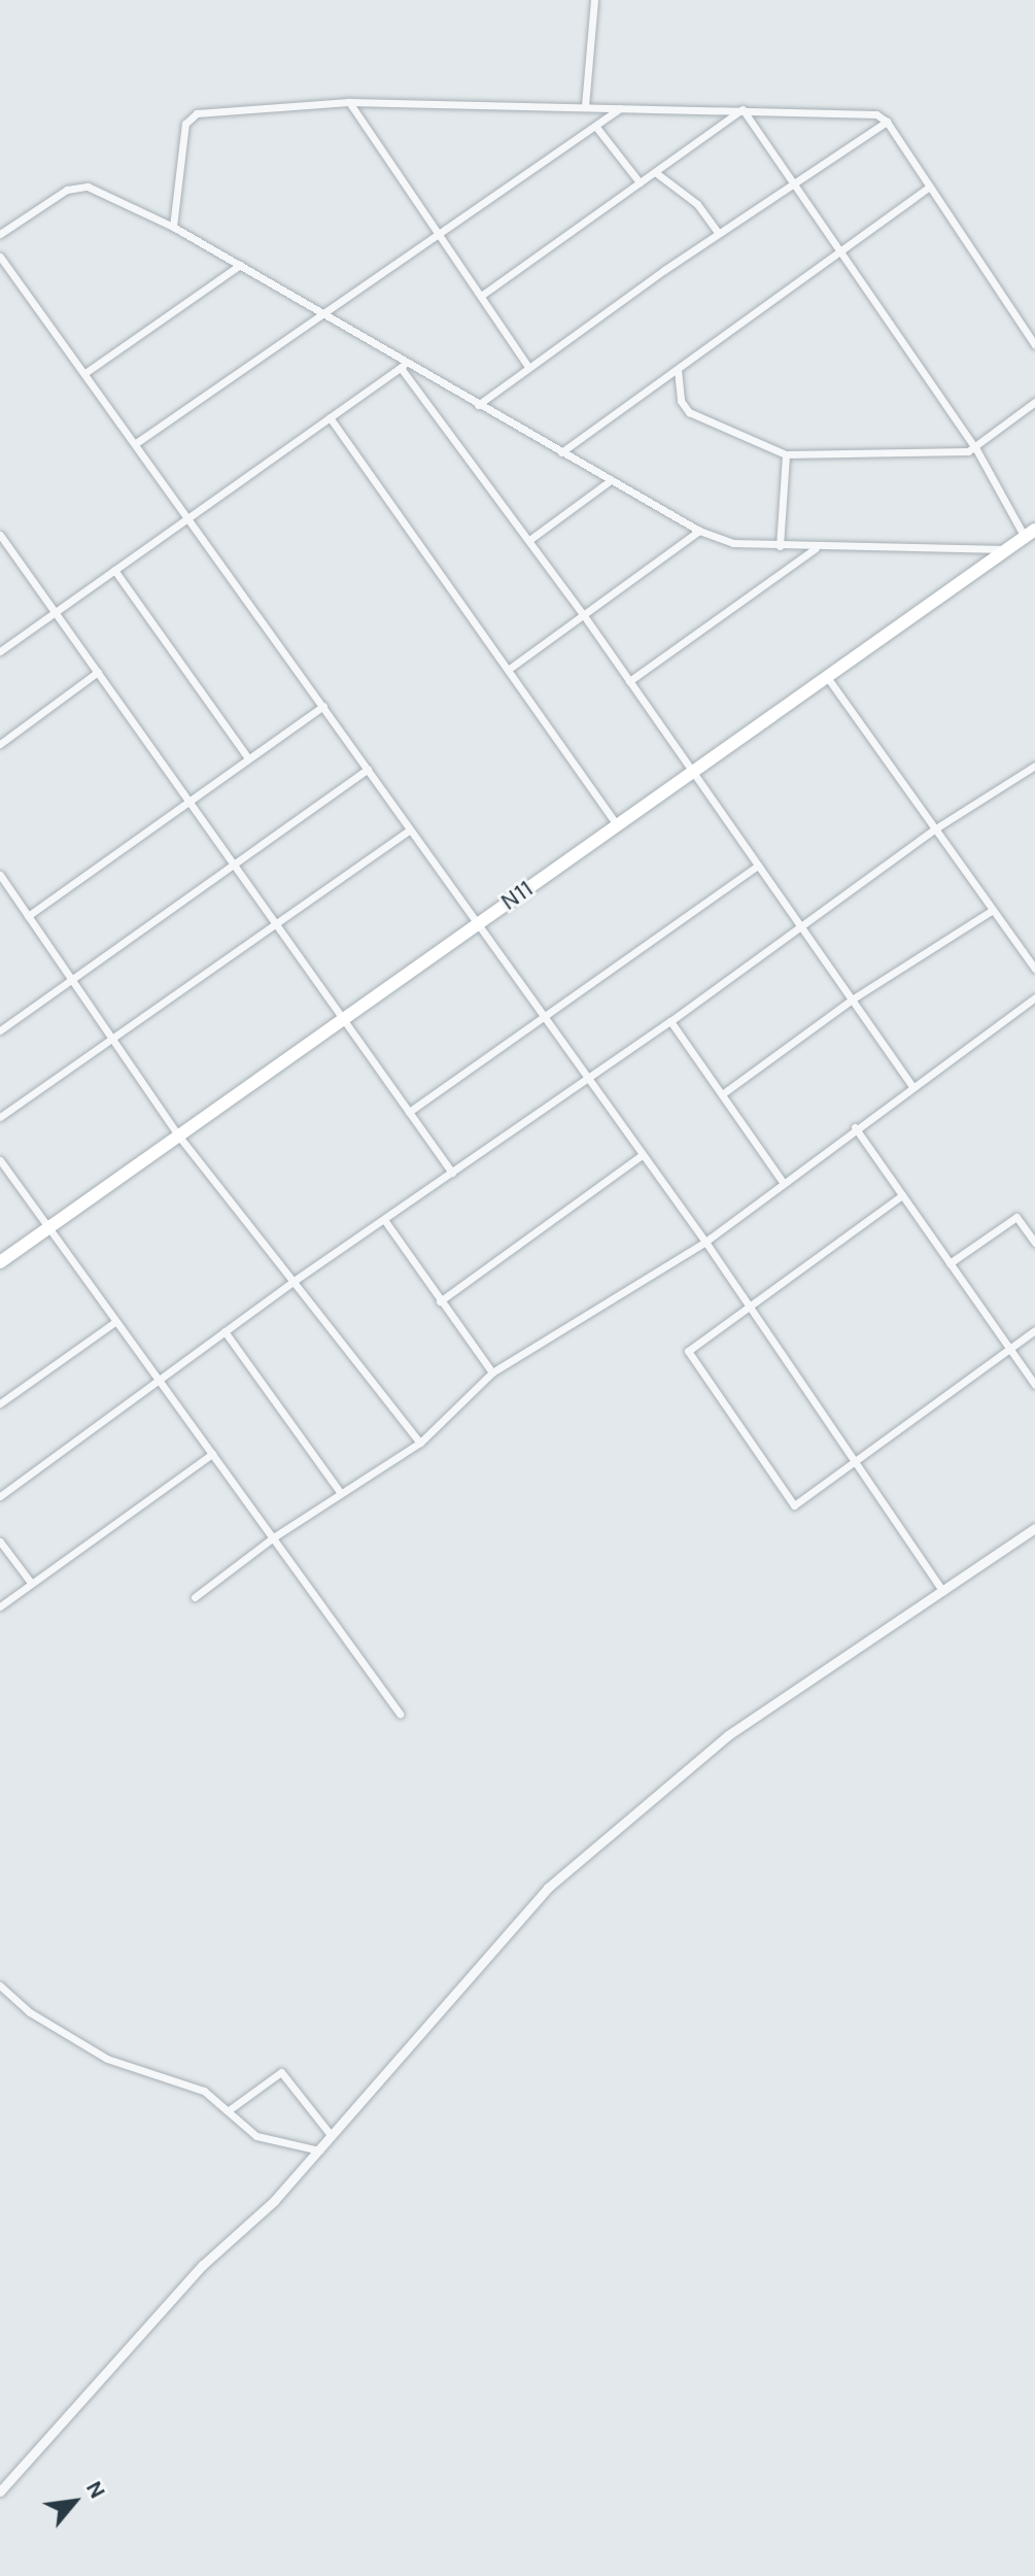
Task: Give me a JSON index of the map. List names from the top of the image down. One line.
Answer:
{"streets":{"main road":["N11"]},"north":"top right"}
